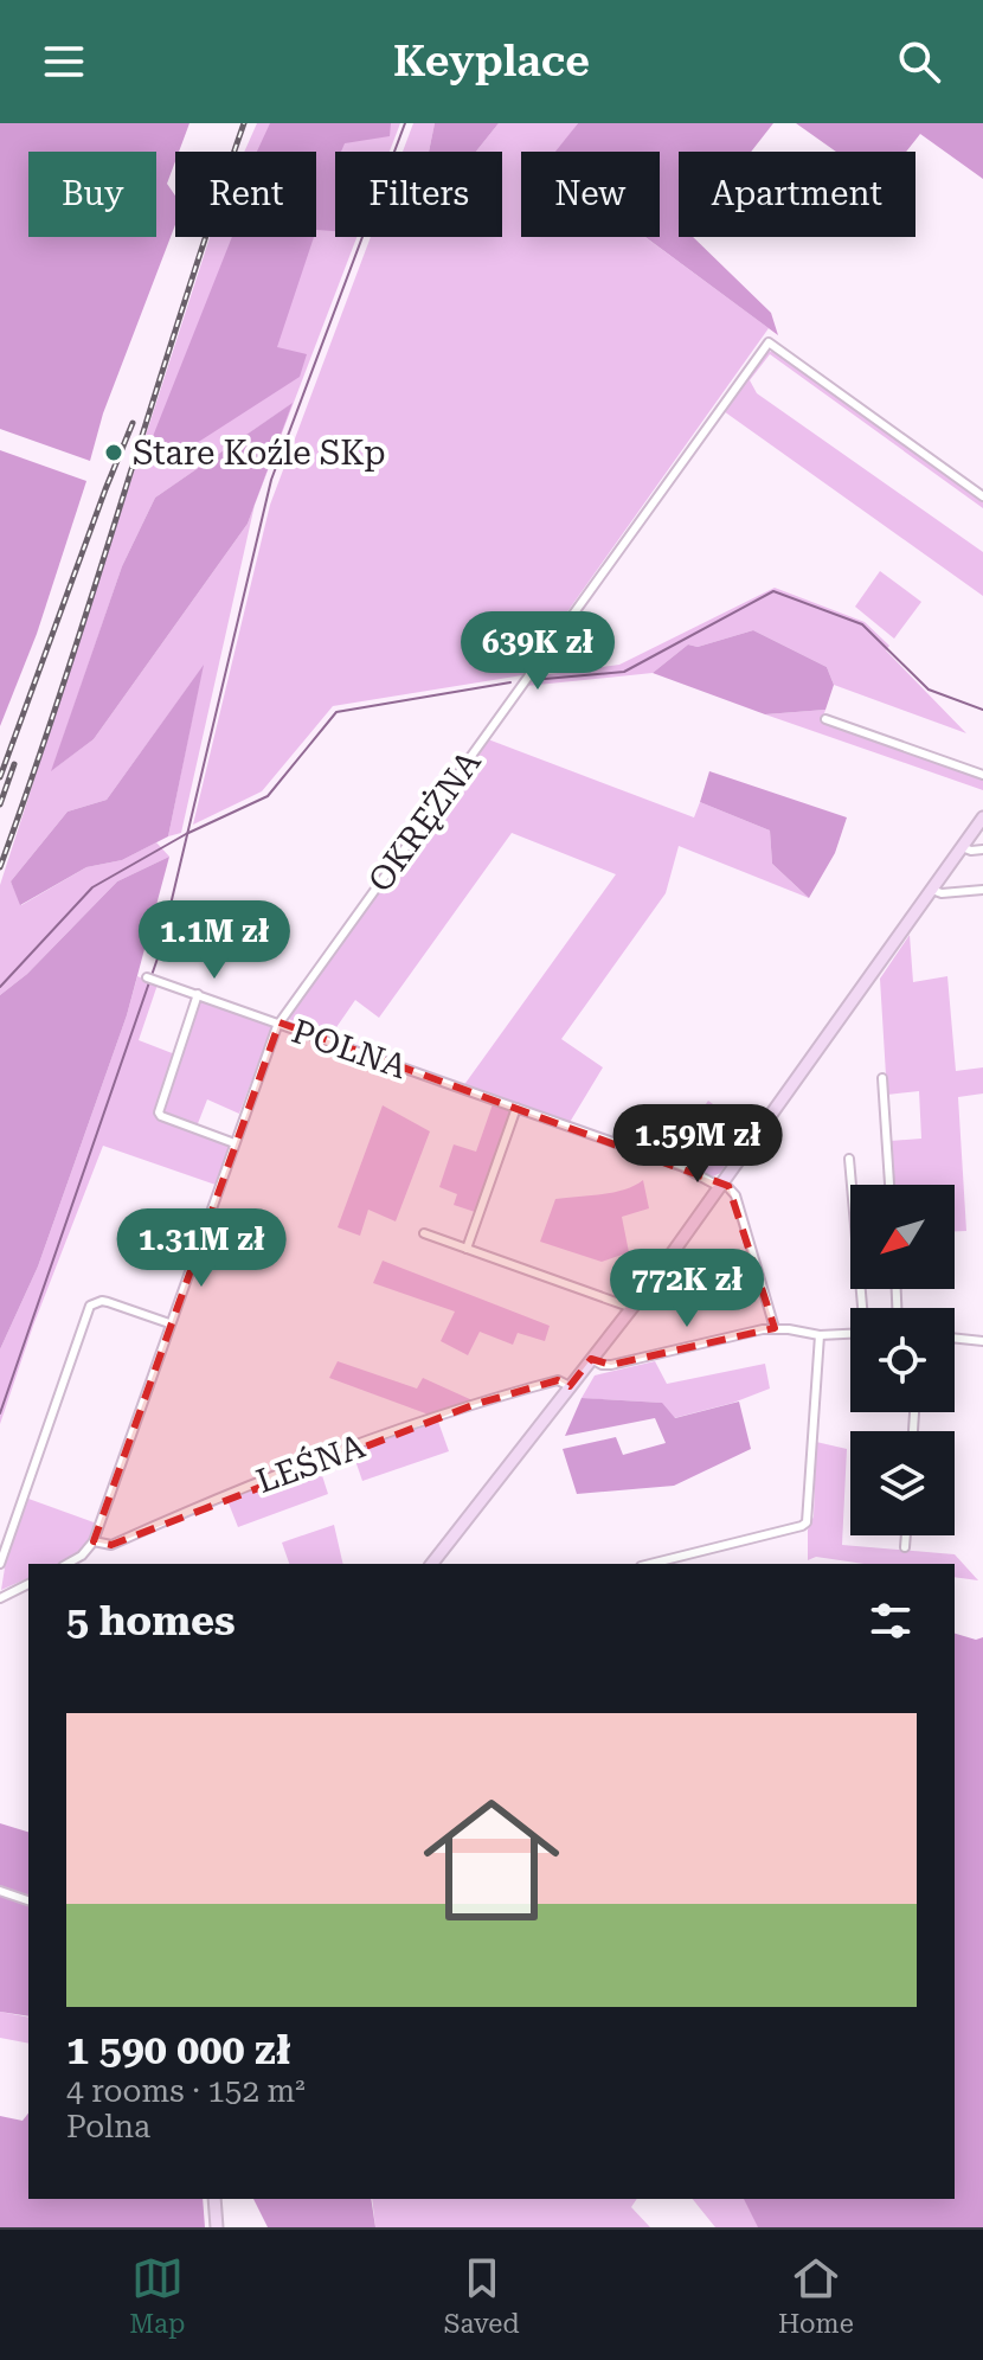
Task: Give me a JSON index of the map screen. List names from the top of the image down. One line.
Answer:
{"streets":{"street":["OKRĘŻNA","POLNA","LEŚNA"]},"crossings":[["OKRĘŻNA","POLNA"],["POLNA","LEŚNA"]],"places":["Stare Koźle SKp"],"north":"bottom left","page":{"header":"Keyplace","chip":["Buy","Rent","Filters","New","Apartment"],"price":["639K zł","1.1M zł","1.59M zł","1.31M zł","772K zł"],"heading":"5 homes","list":[{"name":"1 590 000 zł","note":"4 rooms · 152 m² · Polna"}],"tabs":["Map","Saved","Home"]}}
